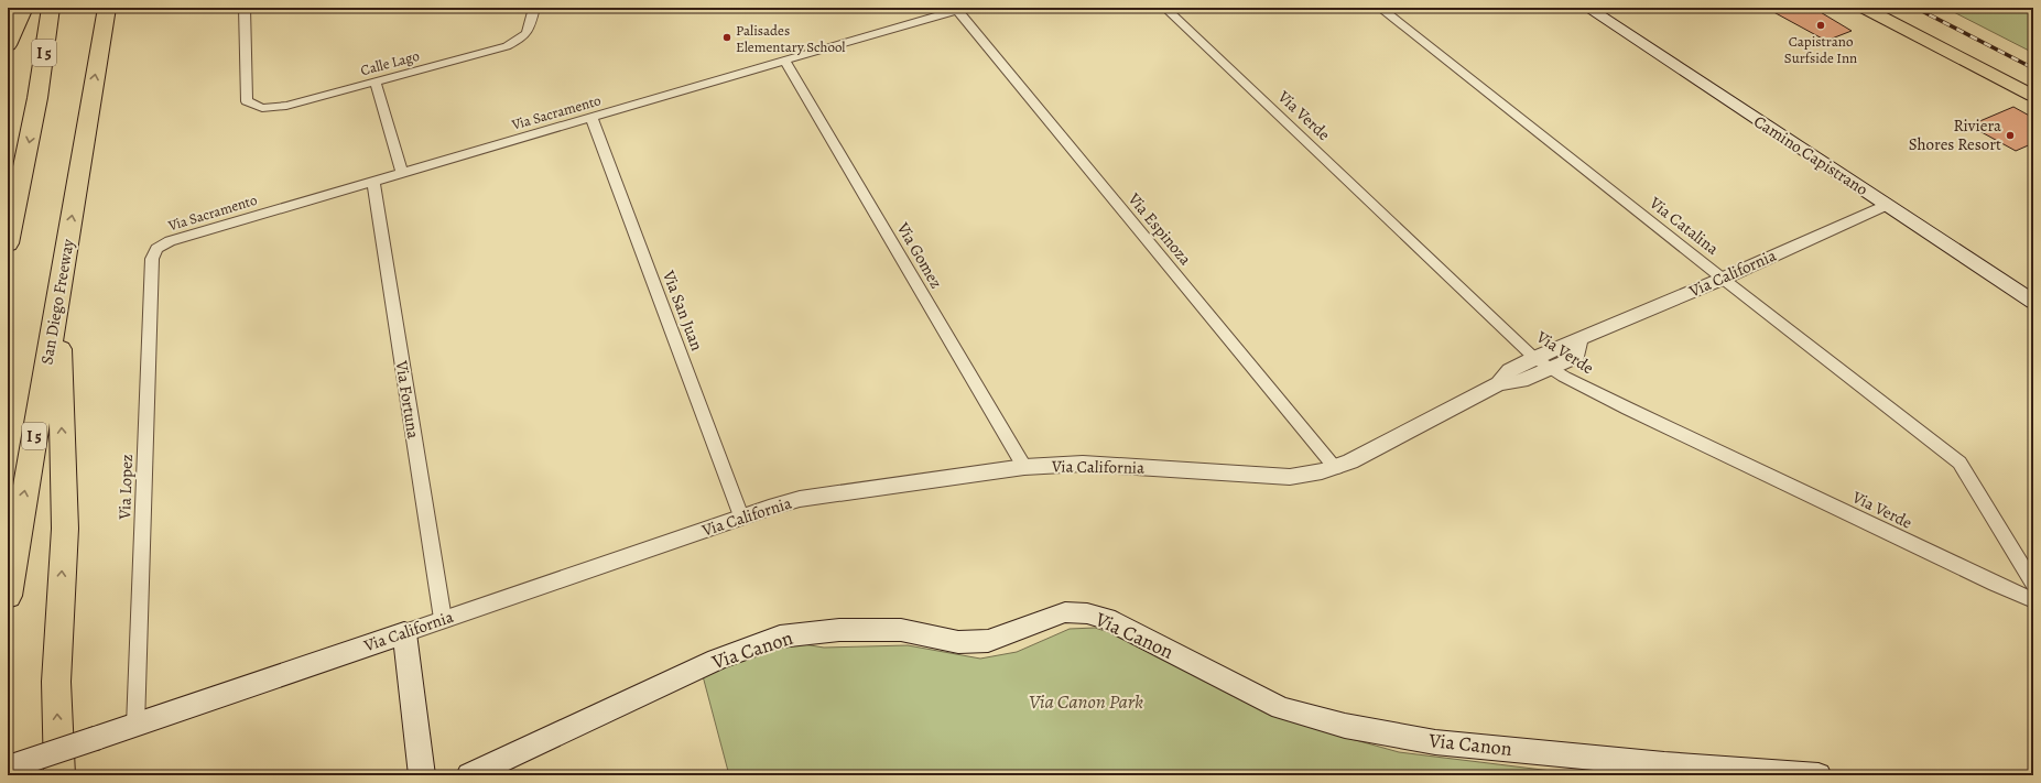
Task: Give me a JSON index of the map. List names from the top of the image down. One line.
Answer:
{"streets":{"highway":["I 5","San Diego Freeway"],"main road":["Camino Capistrano","Via California","Via Canon"],"street":["Calle Lago","Via Sacramento","Via Verde","Via Catalina","Via Espinoza","Via Gomez","Via San Juan","Via Fortuna","Via Lopez"]},"crossings":[["Via Sacramento","Via Espinoza"],["Via Sacramento","Via Gomez"],["Via Sacramento","Via San Juan"],["Via Sacramento","Via Fortuna"],["Via Sacramento","Via Lopez"],["Via Verde","Via California"],["Camino Capistrano","Via California"],["Via Catalina","Via California"],["Via Espinoza","Via California"],["Via Gomez","Via California"],["Via California","Via San Juan"],["Via California","Via Fortuna"],["Via California","Via Lopez"]],"parks":["Via Canon Park"],"places":["Capistrano Surfside Inn","Palisades Elementary School","Riviera Shores Resort"]}
